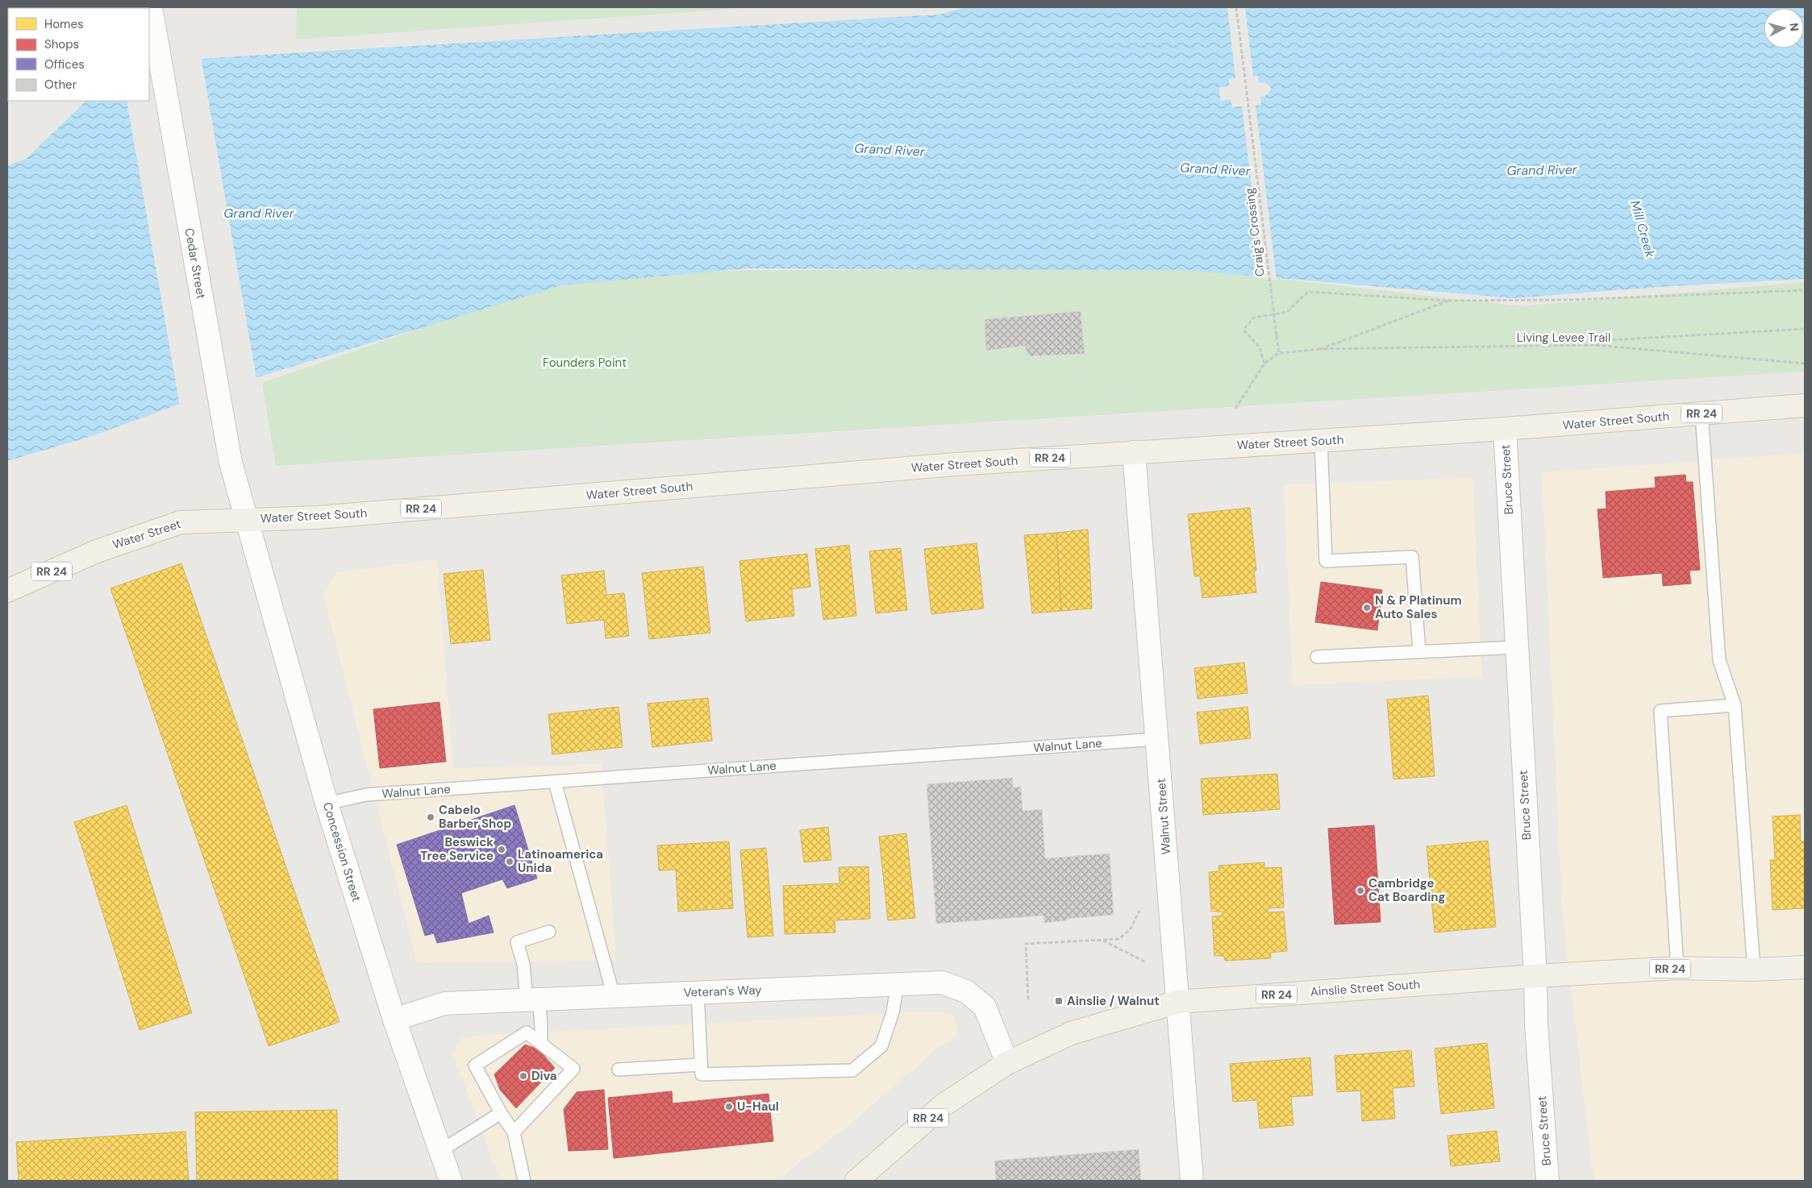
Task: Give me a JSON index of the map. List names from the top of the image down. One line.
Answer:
{"streets":{"main road":["RR 24","Water Street South","Water Street","Ainslie Street South"],"street":["Cedar Street","Bruce Street","Walnut Street","Concession Street","Veteran's Way"],"lane":["Walnut Lane"],"path":["Craig's Crossing","Living Levee Trail"]},"crossings":[["Craig's Crossing","Living Levee Trail"],["Cedar Street","Water Street South"],["Cedar Street","Water Street"],["Cedar Street","Concession Street"],["Water Street South","Bruce Street"],["Water Street South","Water Street"],["Water Street South","Walnut Street"],["Water Street South","Concession Street"],["Bruce Street","Ainslie Street South"],["Water Street","Concession Street"],["Walnut Lane","Walnut Street"],["Walnut Lane","Concession Street"],["Walnut Street","Ainslie Street South"],["Concession Street","Veteran's Way"],["Ainslie Street South","Veteran's Way"]],"water":["Grand River","Mill Creek"],"parks":["Founders Point"],"places":{"other":["N & P Platinum Auto Sales","Cabelo Barber Shop","Beswick Tree Service","Latinoamerica Unida","Cambridge Cat Boarding","Diva","U-Haul"],"transit":["Ainslie / Walnut"]},"legend":["Homes","Shops","Offices","Other"],"north":"right"}
